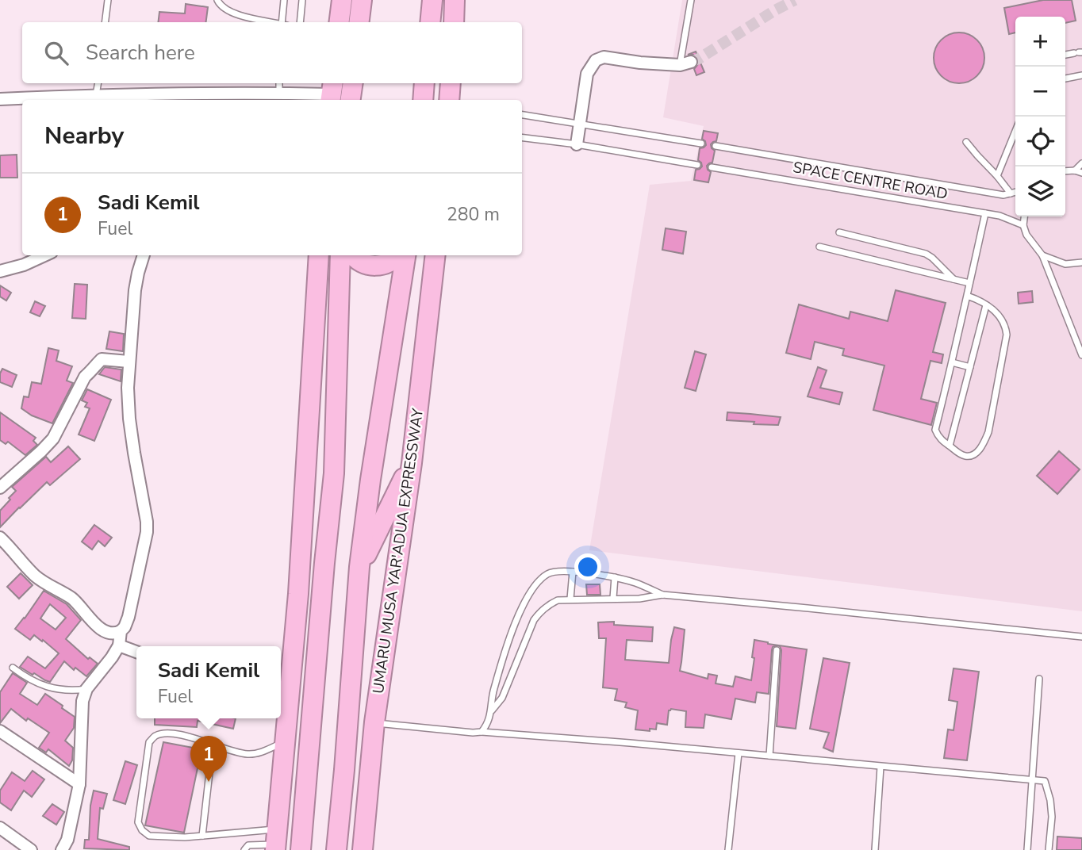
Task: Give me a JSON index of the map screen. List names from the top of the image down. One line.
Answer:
{"streets":{"highway":["UMARU MUSA YAR'ADUA EXPRESSWAY"],"lane":["SPACE CENTRE ROAD"]},"page":{"map_buttons":["+","−"],"search":"Search here","heading":"Nearby","list":[{"mark":"1","name":"Sadi Kemil","note":"Fuel","value":"280 m"}],"popup":["Sadi Kemil","Fuel"],"pins":"1"}}
